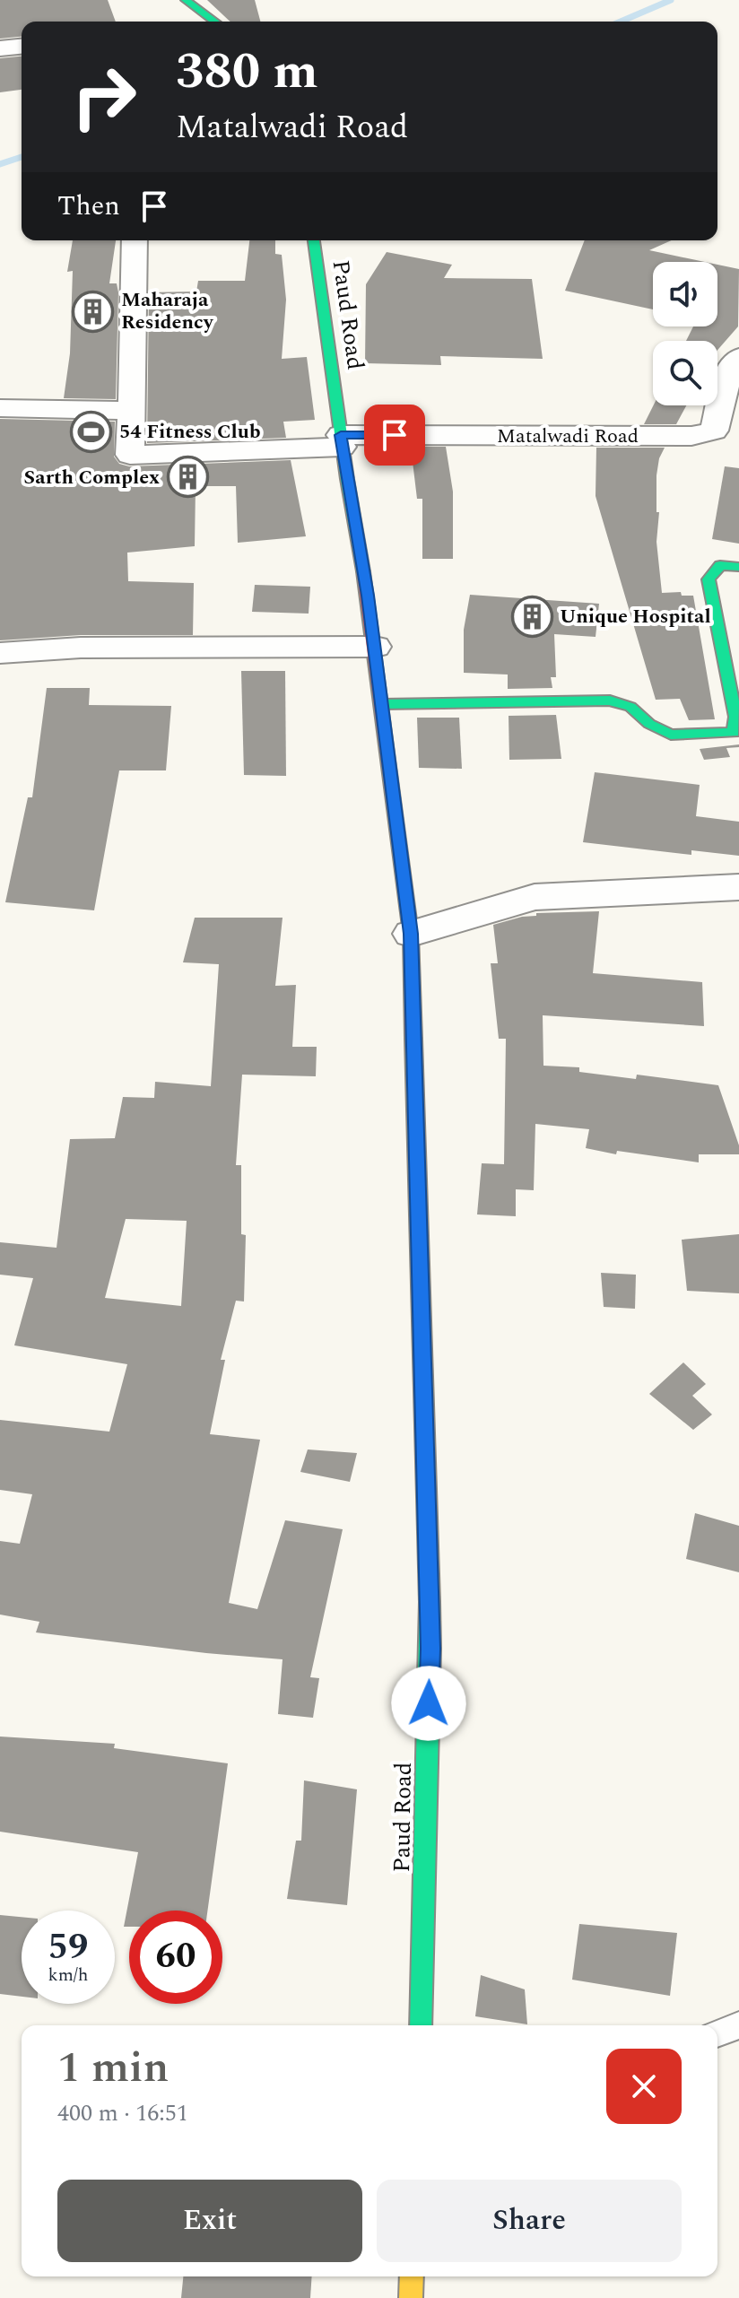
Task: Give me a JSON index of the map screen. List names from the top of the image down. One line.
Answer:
{"streets":{"main road":["Paud Road"],"street":["Matalwadi Road"]},"crossings":[["Paud Road","Matalwadi Road"]],"places":{"building":["Maharaja Residency","Sarth Complex","Unique Hospital"],"sports":["54 Fitness Club"]},"page":{"turn":["380 m","Matalwadi Road"],"then":"Then","speed":"59 km/h","limit":"60","heading":["1 min","400 m · 16:51"],"buttons":["Exit","Share"]}}
